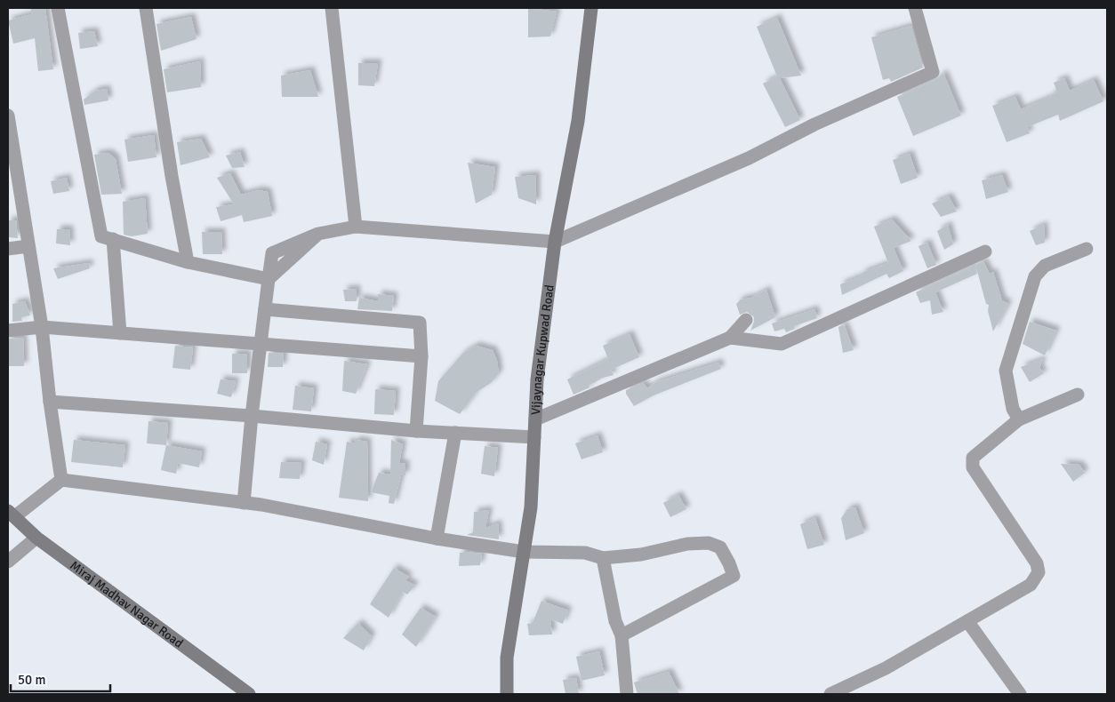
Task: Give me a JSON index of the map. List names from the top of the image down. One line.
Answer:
{"streets":{"street":["Vijaynagar Kupwad Road","Miraj Madhav Nagar Road"]},"scale_bar":"50 m"}
